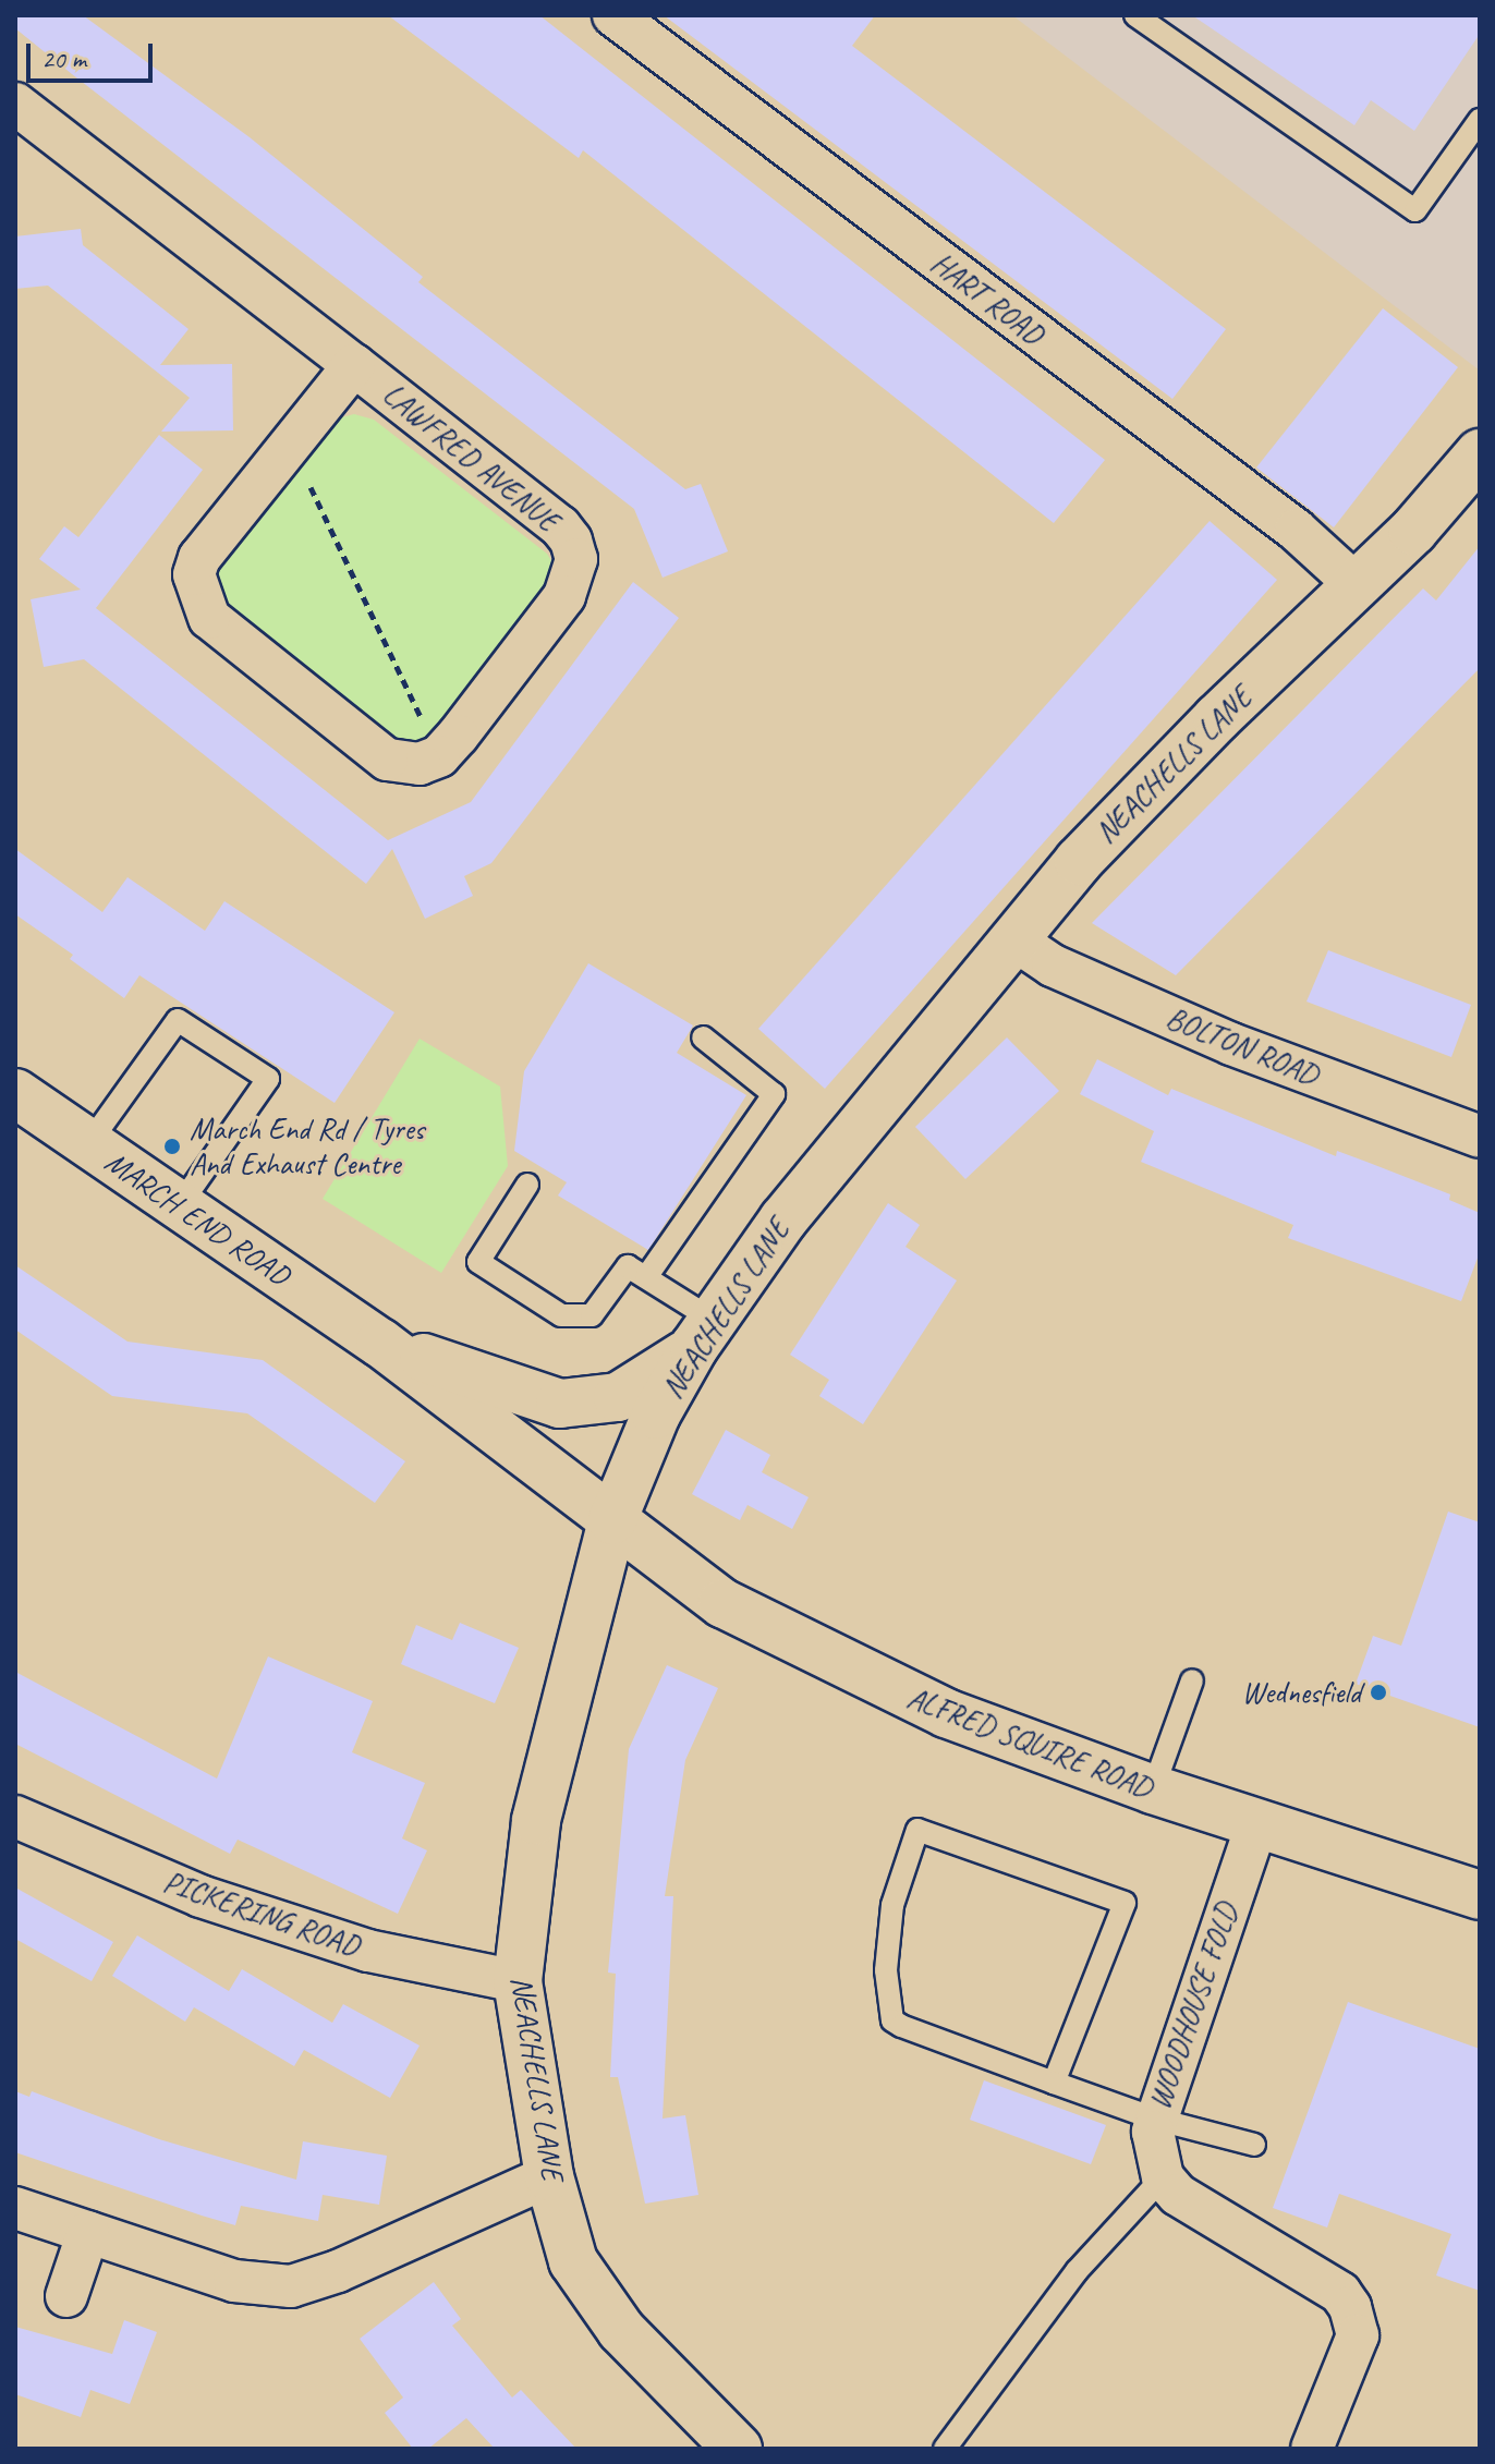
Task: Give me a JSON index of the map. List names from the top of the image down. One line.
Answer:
{"streets":{"street":["HART ROAD","LAWFRED AVENUE","NEACHELLS LANE","BOLTON ROAD","MARCH END ROAD","ALFRED SQUIRE ROAD","PICKERING ROAD","WOODHOUSE FOLD"]},"crossings":[["HART ROAD","NEACHELLS LANE"],["NEACHELLS LANE","BOLTON ROAD"],["NEACHELLS LANE","MARCH END ROAD"],["NEACHELLS LANE","ALFRED SQUIRE ROAD"],["NEACHELLS LANE","PICKERING ROAD"],["MARCH END ROAD","ALFRED SQUIRE ROAD"],["ALFRED SQUIRE ROAD","WOODHOUSE FOLD"]],"places":["March End Rd / Tyres And Exhaust Centre","Wednesfield"],"scale_bar":"20 m"}
